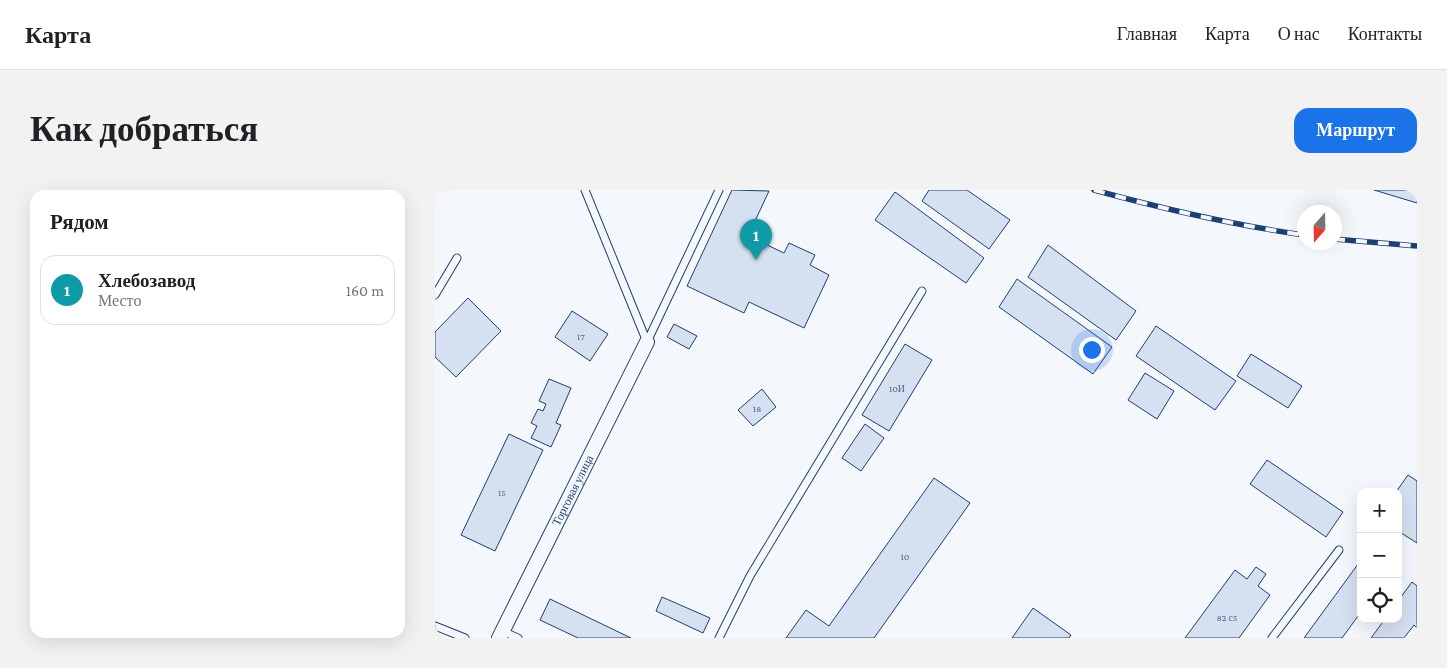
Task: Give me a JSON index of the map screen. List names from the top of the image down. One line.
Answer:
{"streets":{"street":["Торговая улица"]},"house_numbers":["17","10И","18","15","10","82 с5"],"north":"bottom","page":{"header":"Карта","nav":["Главная","Карта","О нас","Контакты"],"buttons":"Маршрут","title":"Как добраться","heading":"Рядом","pins":"1","list":[{"mark":"1","name":"Хлебозавод","note":"Место","value":"160 m"}],"map_buttons":["+","−"]}}
